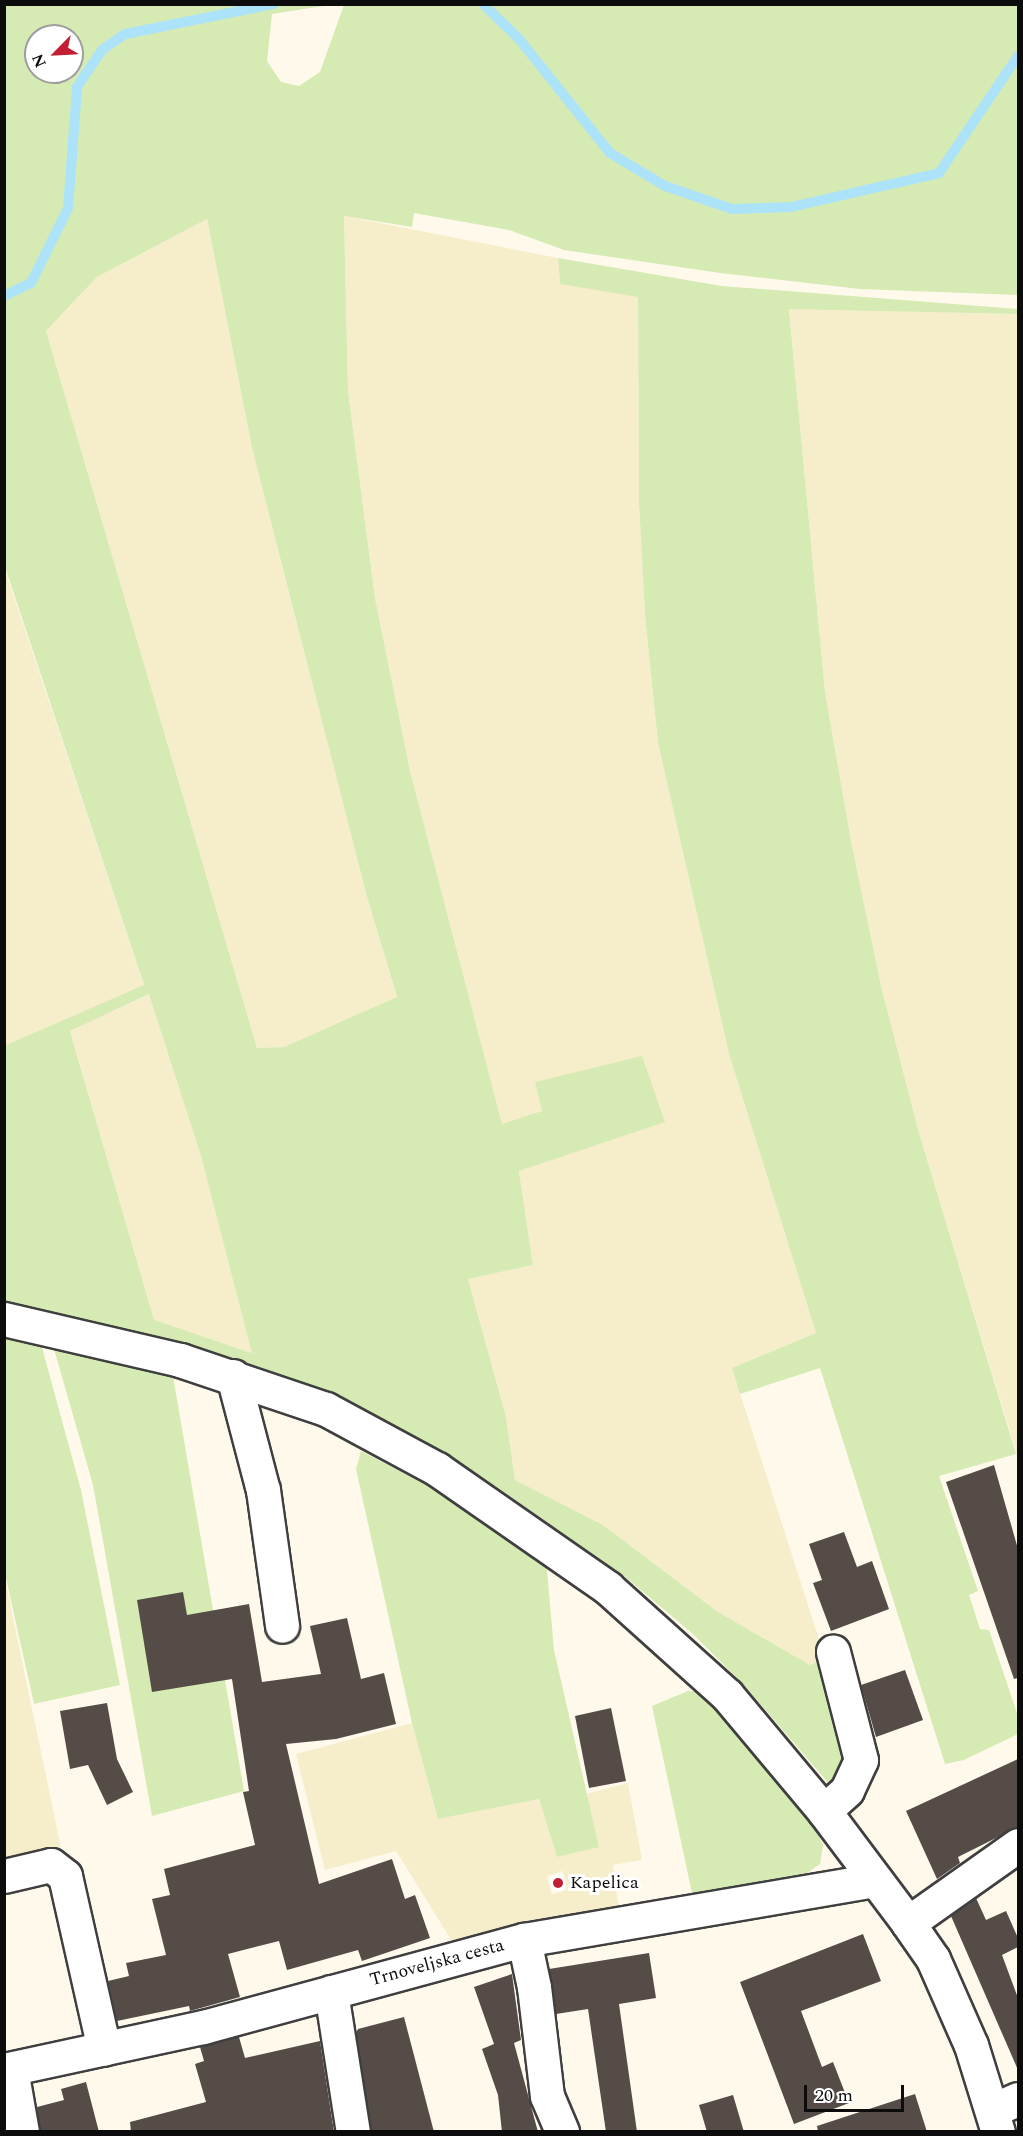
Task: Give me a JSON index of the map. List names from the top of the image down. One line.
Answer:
{"streets":{"street":["Trnoveljska cesta"]},"places":["Kapelica"],"scale_bar":"20 m","north":"bottom left"}
